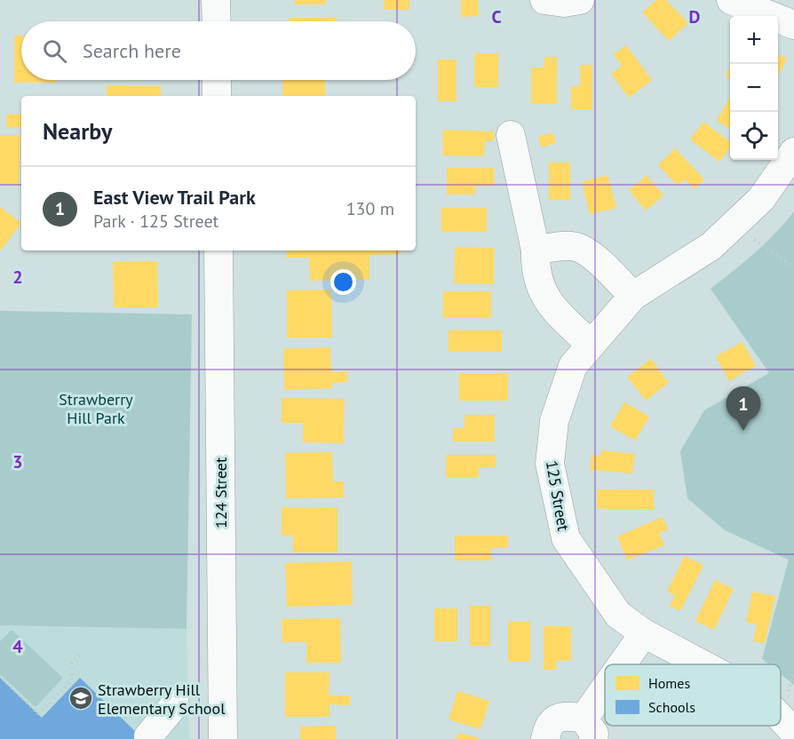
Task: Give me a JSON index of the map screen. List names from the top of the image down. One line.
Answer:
{"streets":{"street":["124 Street","125 Street"]},"parks":["Strawberry Hill Park"],"places":{"school or university":["Strawberry Hill Elementary School"]},"legend":["Homes","Schools"],"page":{"map_buttons":["+","−"],"search":"Search here","heading":"Nearby","list":[{"mark":"1","name":"East View Trail Park","note":"Park · 125 Street","value":"130 m"}],"pins":"1"},"grid":{"columns":["C","D"],"rows":["2","3","4"]}}
